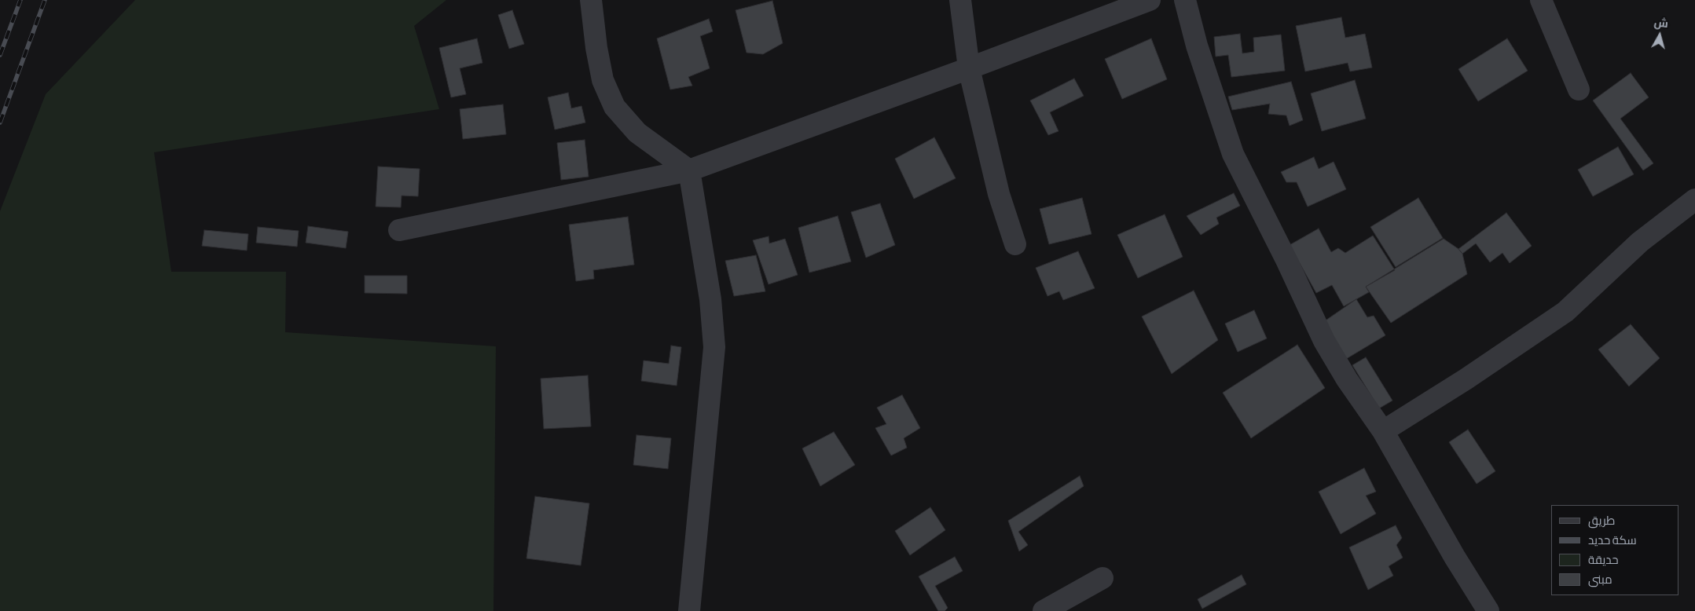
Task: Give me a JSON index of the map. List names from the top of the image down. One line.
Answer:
{"legend":["طريق","سكة حديد","حديقة","مبنى"],"north":"top"}
